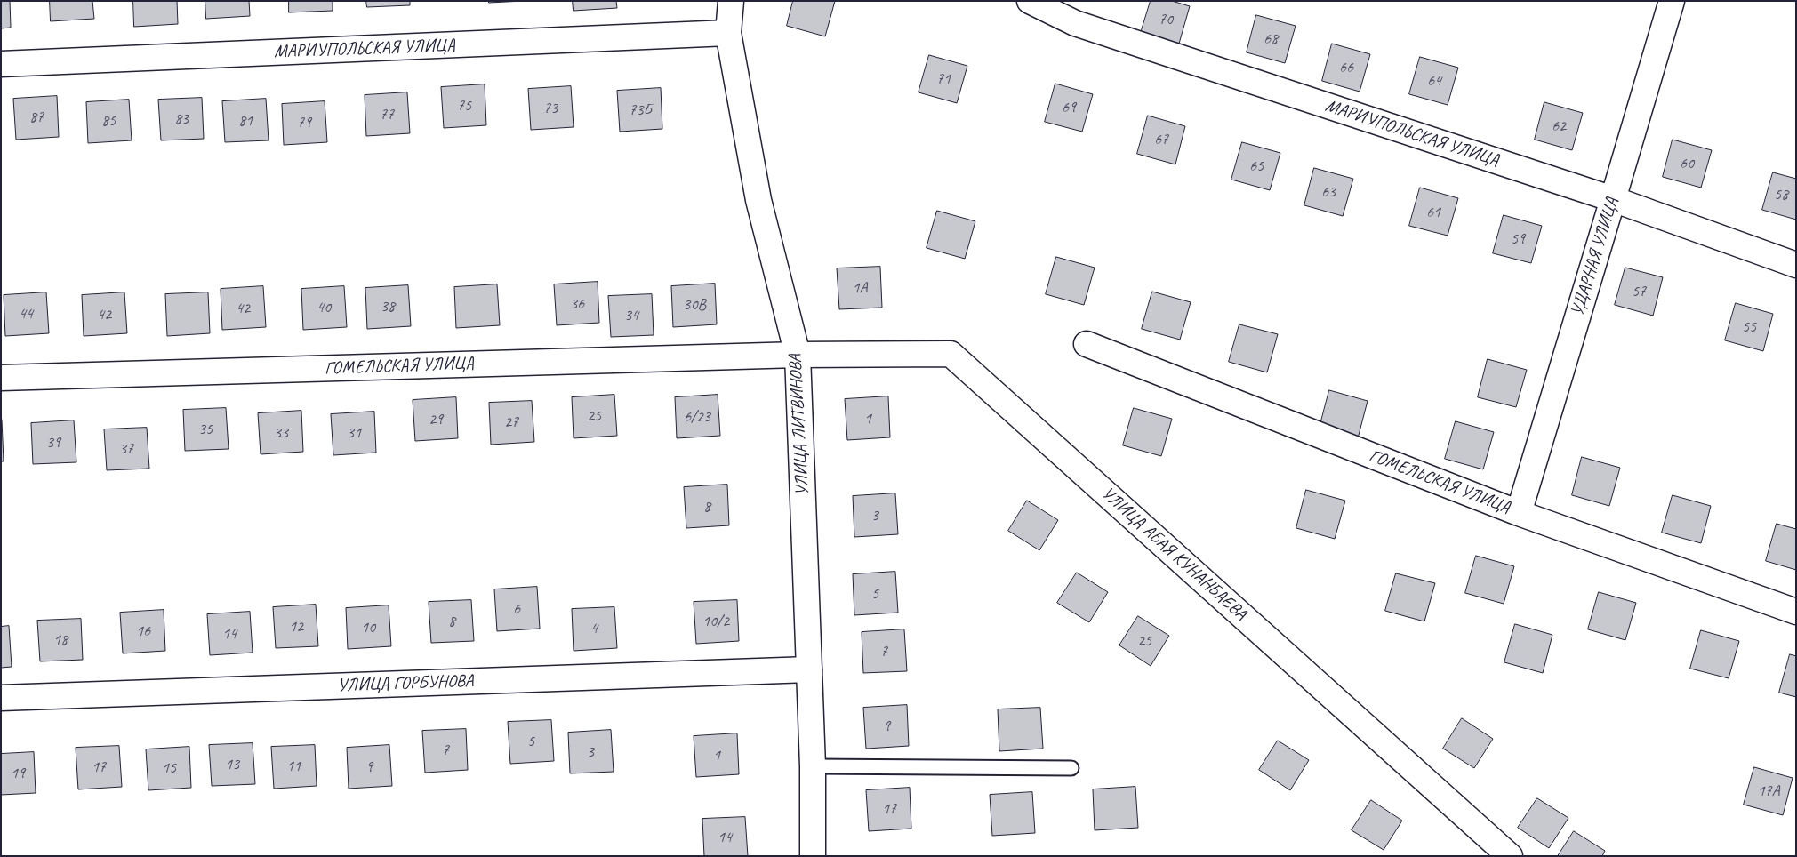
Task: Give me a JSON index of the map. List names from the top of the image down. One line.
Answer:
{"streets":{"street":["МАРИУПОЛЬСКАЯ УЛИЦА","УДАРНАЯ УЛИЦА","ГОМЕЛЬСКАЯ УЛИЦА","УЛИЦА ЛИТВИНОВА","УЛИЦА АБАЯ КУНАНБАЕВА","УЛИЦА ГОРБУНОВА"]},"crossings":[["МАРИУПОЛЬСКАЯ УЛИЦА","УДАРНАЯ УЛИЦА"],["МАРИУПОЛЬСКАЯ УЛИЦА","УЛИЦА ЛИТВИНОВА"],["УДАРНАЯ УЛИЦА","ГОМЕЛЬСКАЯ УЛИЦА"],["ГОМЕЛЬСКАЯ УЛИЦА","УЛИЦА ЛИТВИНОВА"],["ГОМЕЛЬСКАЯ УЛИЦА","УЛИЦА АБАЯ КУНАНБАЕВА"],["УЛИЦА ЛИТВИНОВА","УЛИЦА АБАЯ КУНАНБАЕВА"],["УЛИЦА ЛИТВИНОВА","УЛИЦА ГОРБУНОВА"]],"house_numbers":["70","68","66","71","64","75","69","73","73Б","77","87","83","85","81","79","62","67","60","65","63","58","61","59","1А","57","36","30В","38","40","42","44","42","34","55","25","6/23","1","29","27","35","33","31","39","37","8","3","5","6","8","10/2","12","10","4","16","14","18","25","7","9","5","7","3","1","13","11","17","9","15","19","17А","17","14"]}
